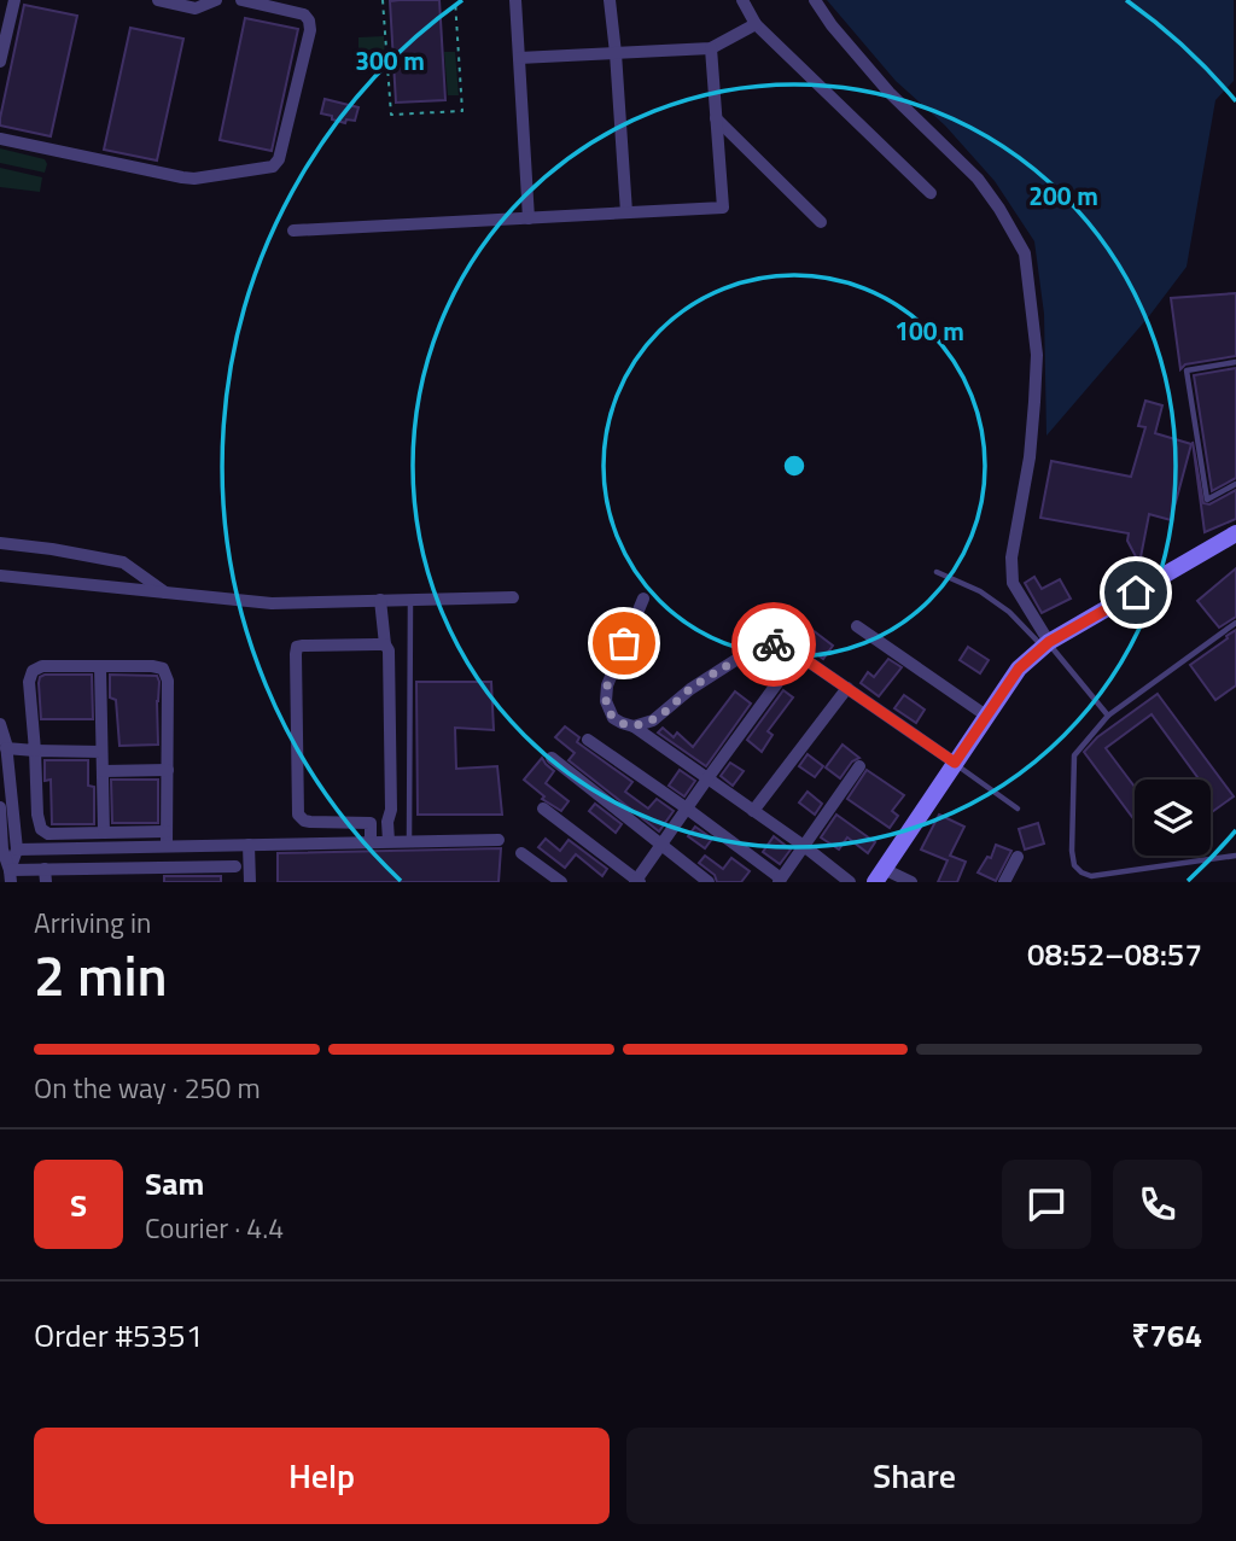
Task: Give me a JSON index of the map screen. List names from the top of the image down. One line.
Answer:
{"page":{"heading":["2 min","Arriving in","08:52–08:57"],"panel":["Sam","Courier · 4.4","Order #5351","₹764"],"bar":"On the way · 250 m","round":"S","buttons":["Help","Share"]},"rings":["300 m","200 m","100 m"]}
